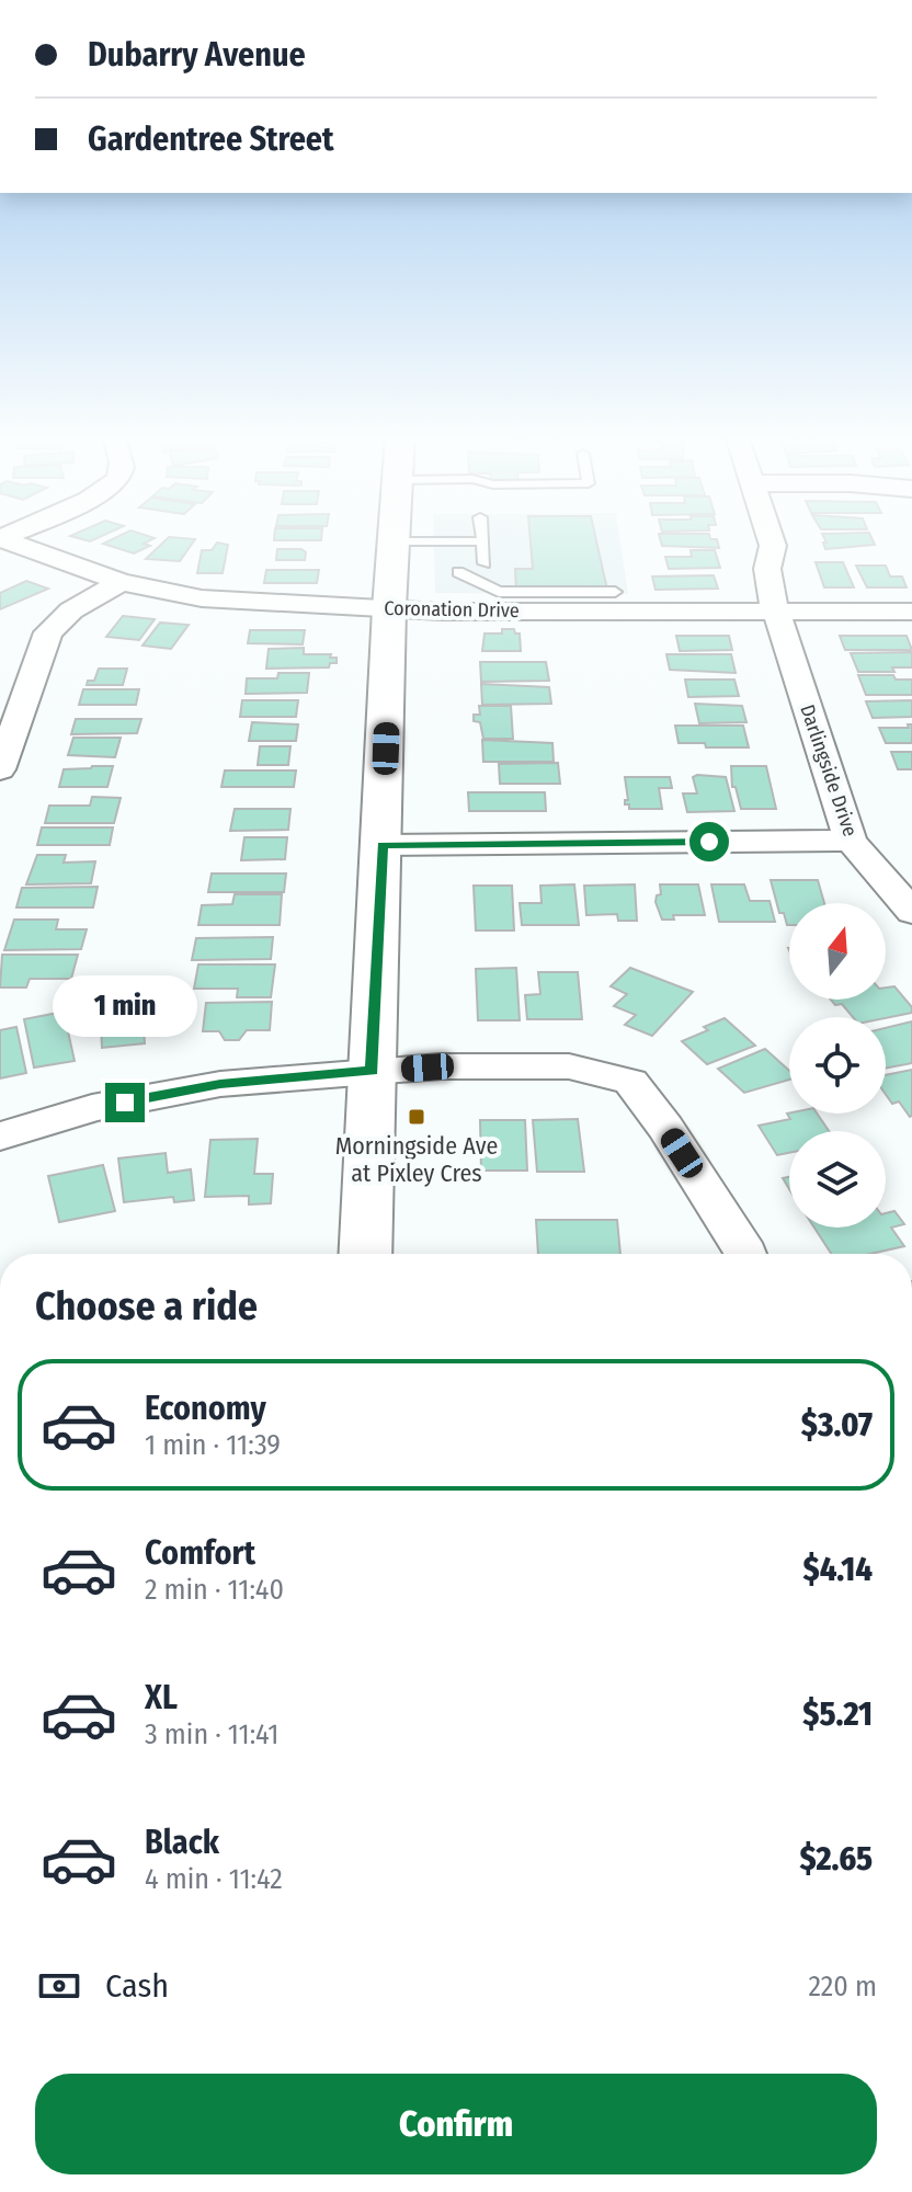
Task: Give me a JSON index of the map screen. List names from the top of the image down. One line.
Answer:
{"streets":{"street":["Coronation Drive","Darlingside Drive"]},"crossings":[["Coronation Drive","Darlingside Drive"]],"places":{"transit":["Morningside Ave at Pixley Cres"]},"north":"top","page":{"banner":["Dubarry Avenue","Gardentree Street"],"bubble":"1 min","heading":"Choose a ride","list":[{"name":"Economy","note":"1 min · 11:39","value":"$3.07"},{"name":"Comfort","note":"2 min · 11:40","value":"$4.14"},{"name":"XL","note":"3 min · 11:41","value":"$5.21"},{"name":"Black","note":"4 min · 11:42","value":"$2.65"}],"pay":["Cash","220 m"],"buttons":"Confirm"}}
